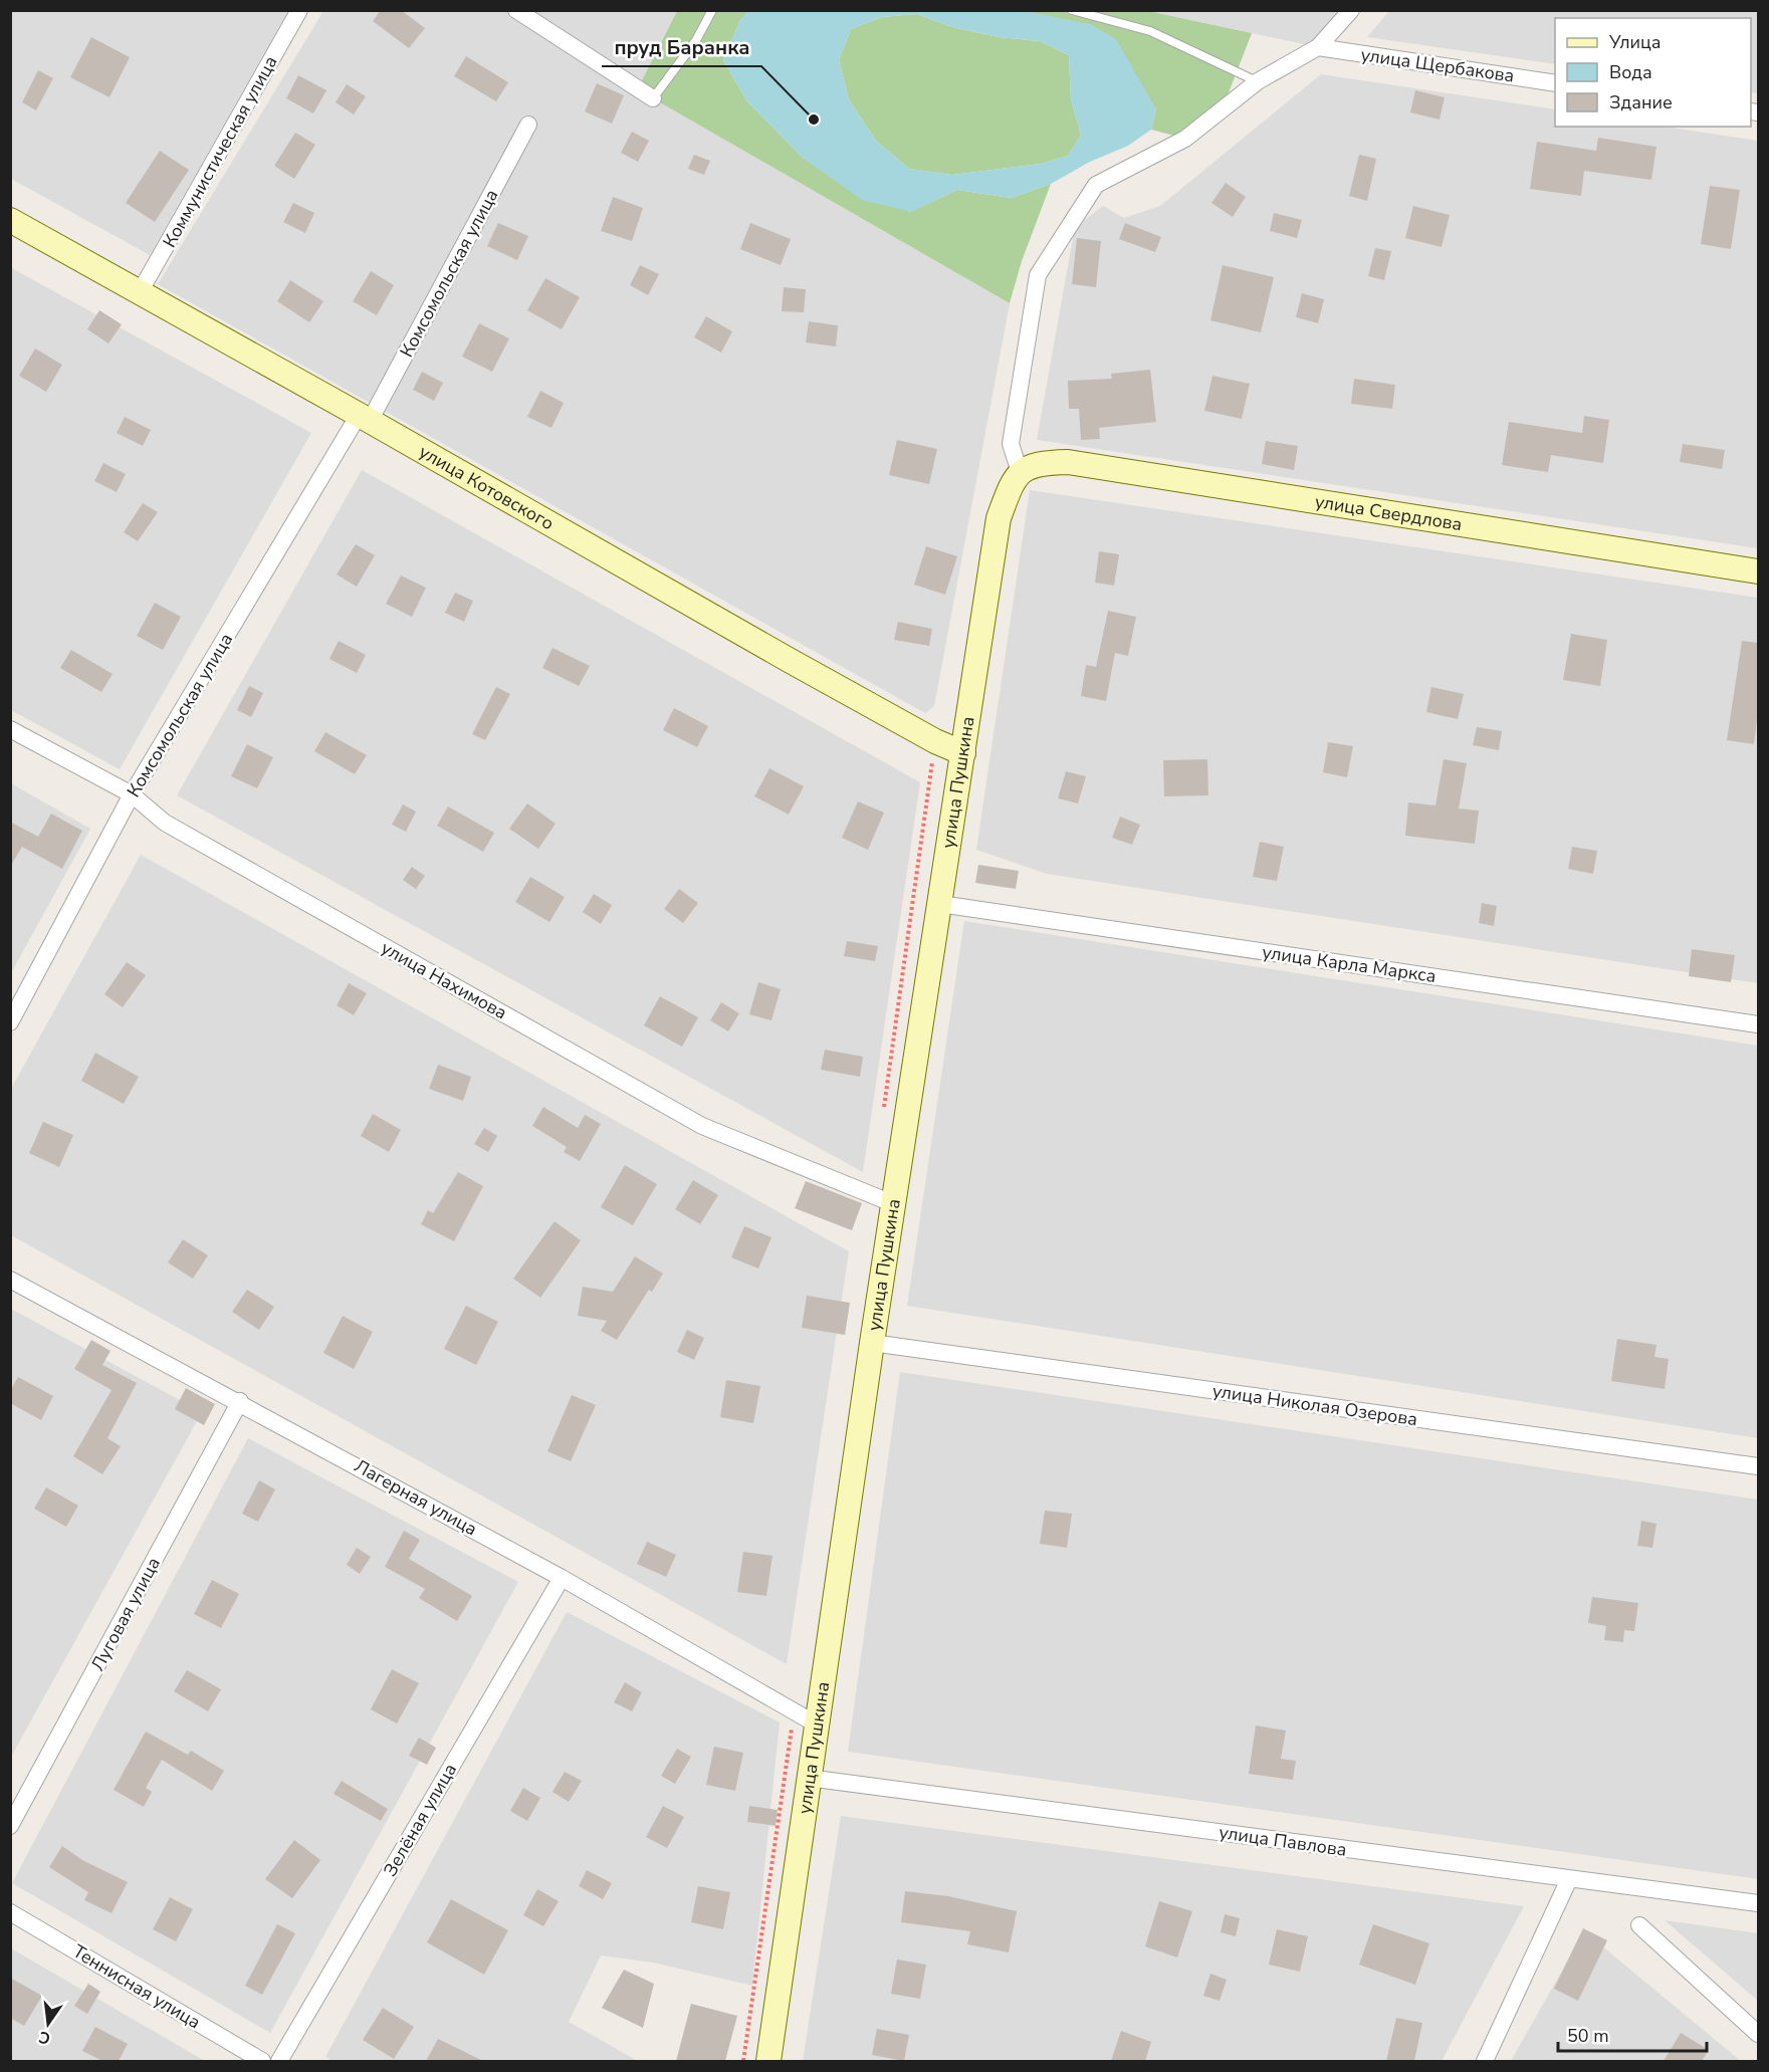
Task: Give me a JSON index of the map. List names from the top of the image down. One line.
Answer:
{"streets":{"main road":["улица Котовского","улица Свердлова","улица Пушкина"],"street":["улица Щербакова","Коммунистическая улица","Комсомольская улица","улица Карла Маркса","улица Нахимова","улица Николая Озерова","Лагерная улица","Луговая улица","Зелёная улица","улица Павлова","Теннисная улица"]},"crossings":[["Коммунистическая улица","улица Котовского"],["Комсомольская улица","улица Котовского"],["Комсомольская улица","улица Нахимова"],["улица Котовского","улица Пушкина"],["улица Свердлова","улица Пушкина"],["улица Пушкина","улица Карла Маркса"],["улица Пушкина","улица Нахимова"],["улица Пушкина","улица Николая Озерова"],["улица Пушкина","Лагерная улица"],["улица Пушкина","улица Павлова"],["Лагерная улица","Луговая улица"],["Лагерная улица","Зелёная улица"]],"places":["пруд Баранка"],"legend":["Улица","Вода","Здание"],"scale_bar":"50 m","north":"bottom"}
